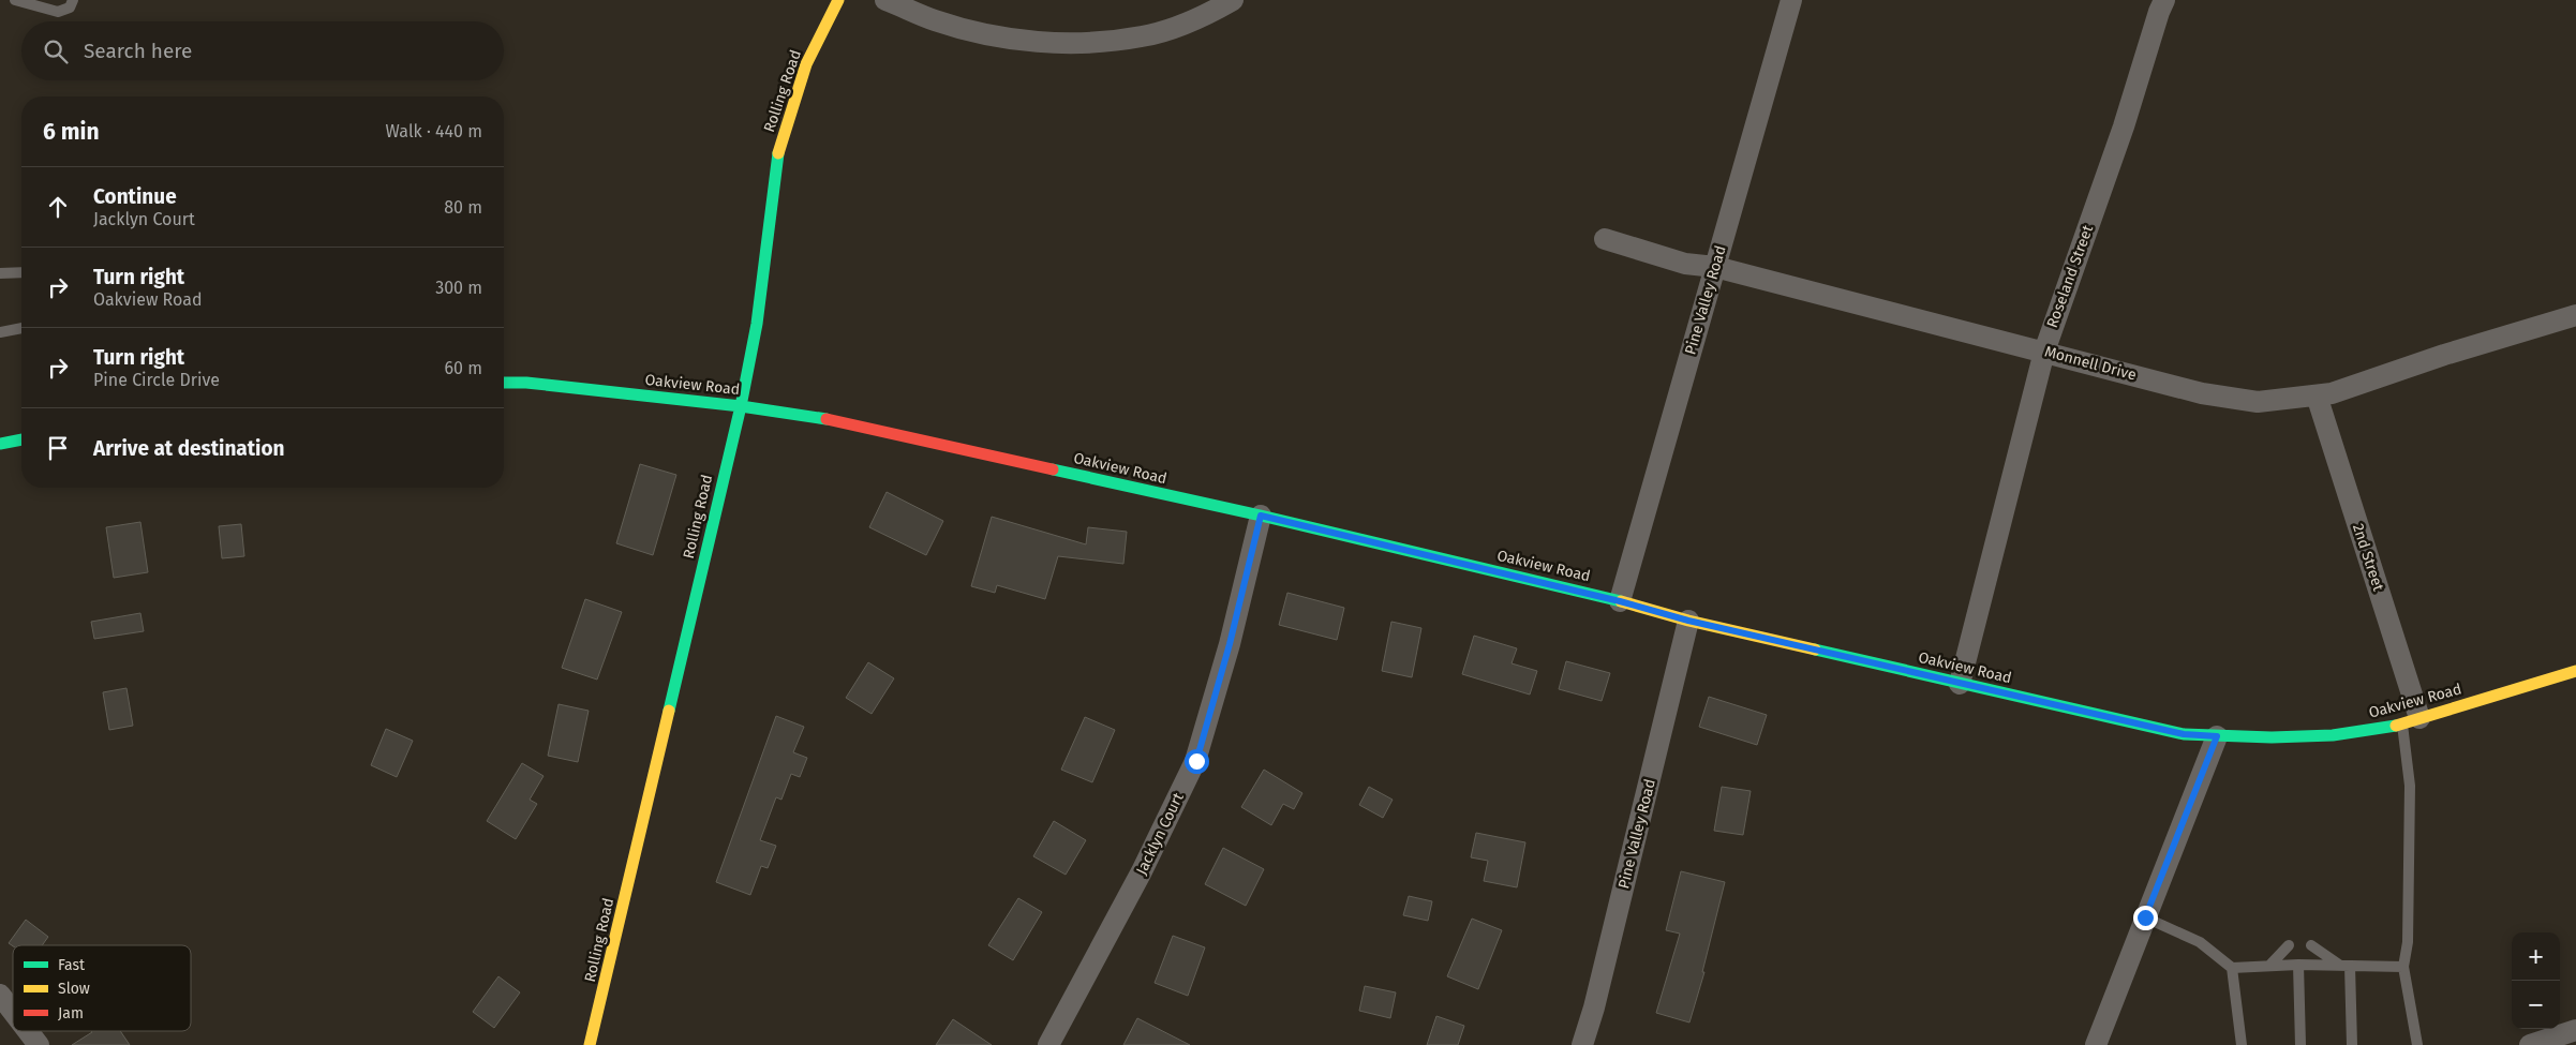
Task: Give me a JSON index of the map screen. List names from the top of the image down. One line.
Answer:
{"streets":{"street":["Rolling Road","Roseland Street","Pine Valley Road","Monnell Drive","Oakview Road","2nd Street","Jacklyn Court"]},"crossings":[["Rolling Road","Oakview Road"],["Roseland Street","Monnell Drive"],["Roseland Street","Oakview Road"],["Pine Valley Road","Monnell Drive"],["Pine Valley Road","Oakview Road"],["Monnell Drive","2nd Street"],["Oakview Road","2nd Street"],["Oakview Road","Jacklyn Court"]],"legend":["Fast","Slow","Jam"],"page":{"search":"Search here","heading":["6 min","Walk · 440 m"],"list":[["Continue","Jacklyn Court","80 m"],["Turn right","Oakview Road","300 m"],["Turn right","Pine Circle Drive","60 m"],"Arrive at destination"],"map_buttons":["+","−"]}}
